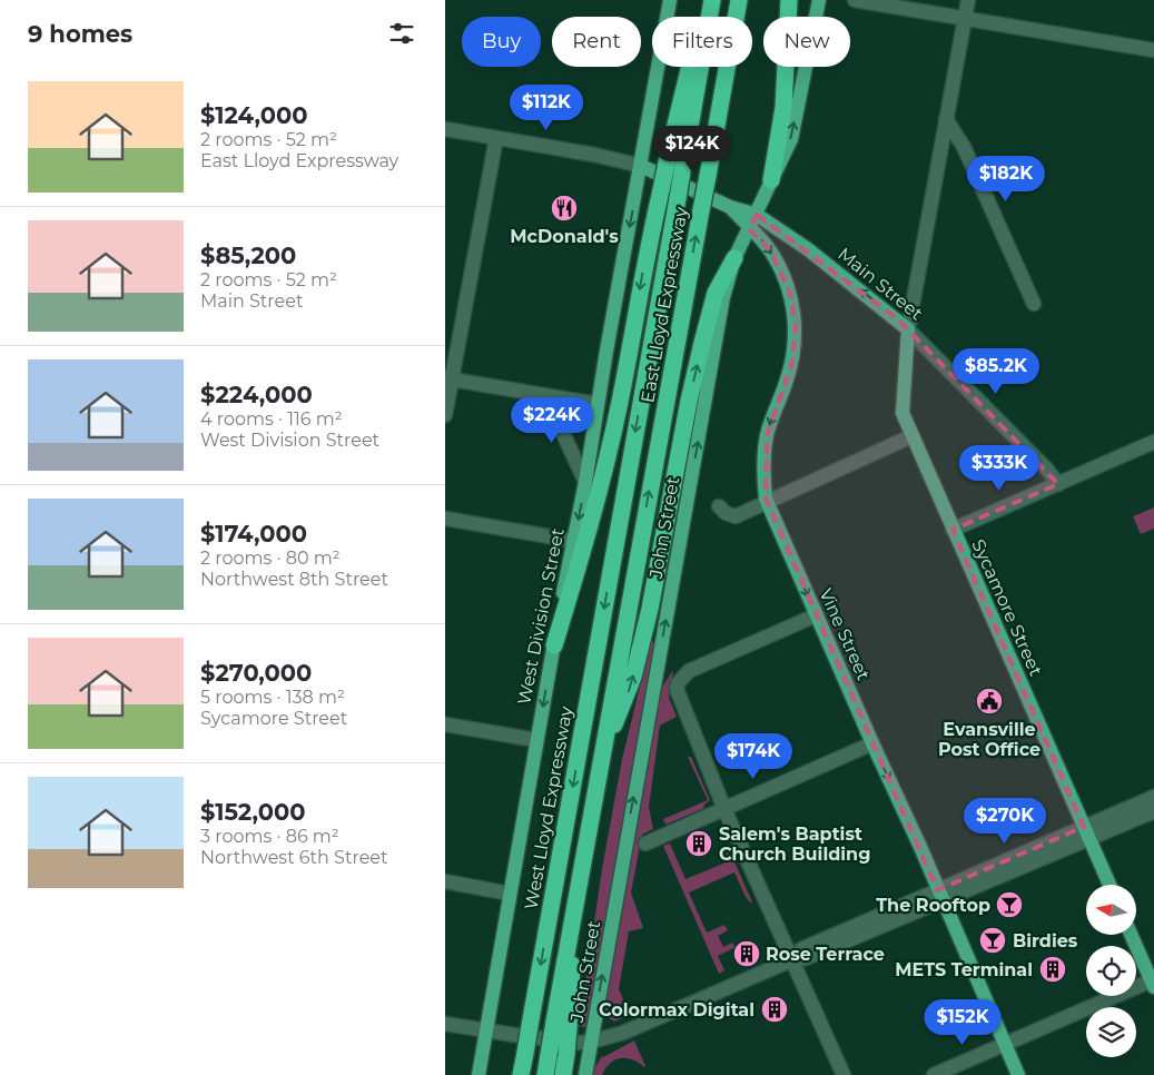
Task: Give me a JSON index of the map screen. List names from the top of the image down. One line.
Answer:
{"streets":{"highway":["East Lloyd Expressway","West Lloyd Expressway"],"main road":["Main Street","John Street","Sycamore Street","West Division Street","Vine Street"]},"crossings":[["Main Street","John Street"],["Main Street","Sycamore Street"],["Main Street","West Division Street"],["Main Street","Vine Street"],["East Lloyd Expressway","West Lloyd Expressway"],["John Street","Vine Street"]],"one_way":["Main Street","John Street","West Division Street","Vine Street"],"places":{"restaurant":["McDonald's"],"public building":["Evansville Post Office"],"building":["Salem's Baptist Church Building","Rose Terrace","METS Terminal","Colormax Digital"],"bar":["The Rooftop","Birdies"]},"north":"left","page":{"heading":"9 homes","chip":["Buy","Rent","Filters","New"],"list":[{"name":"$124,000","note":"2 rooms · 52 m² · East Lloyd Expressway"},{"name":"$85,200","note":"2 rooms · 52 m² · Main Street"},{"name":"$224,000","note":"4 rooms · 116 m² · West Division Street"},{"name":"$174,000","note":"2 rooms · 80 m² · Northwest 8th Street"},{"name":"$270,000","note":"5 rooms · 138 m² · Sycamore Street"},{"name":"$152,000","note":"3 rooms · 86 m² · Northwest 6th Street"}],"price":["$112K","$124K","$182K","$85.2K","$224K","$333K","$174K","$270K","$152K"]}}
